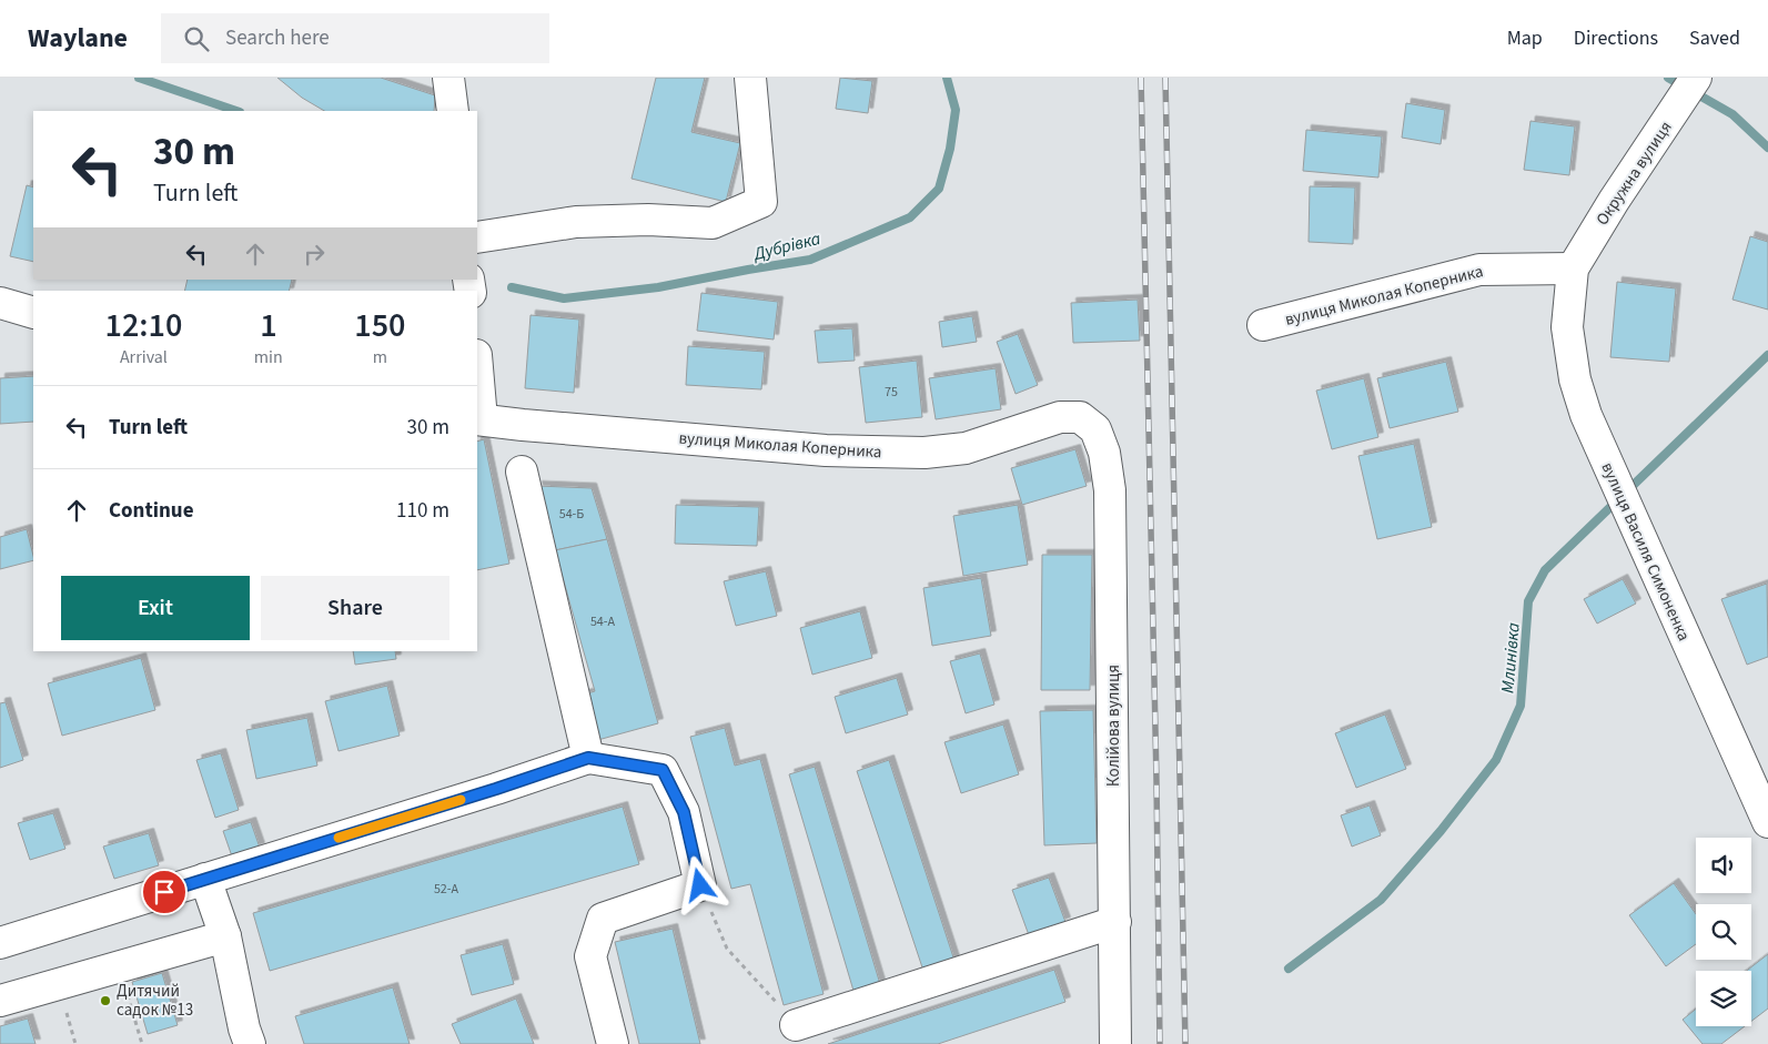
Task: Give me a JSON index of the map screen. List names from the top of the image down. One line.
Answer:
{"streets":{"street":["Окружна вулиця","вулиця Миколая Коперника","вулиця Василя Симоненка","Колійова вулиця"]},"crossings":[["Окружна вулиця","вулиця Миколая Коперника"],["Окружна вулиця","вулиця Василя Симоненка"],["вулиця Миколая Коперника","вулиця Василя Симоненка"],["вулиця Миколая Коперника","Колійова вулиця"]],"water":["Дубрівка","Млинівка"],"places":["Дитячий садок №13"],"house_numbers":["75","54-Б","54-А","52-А"],"page":{"header":"Waylane","search":"Search here","nav":["Map","Directions","Saved"],"turn":["30 m","Turn left"],"eta":["12:10","Arrival","1","min","150","m"],"list":[{"name":"Turn left","value":"30 m"},{"name":"Continue","value":"110 m"}],"buttons":["Exit","Share"]}}
